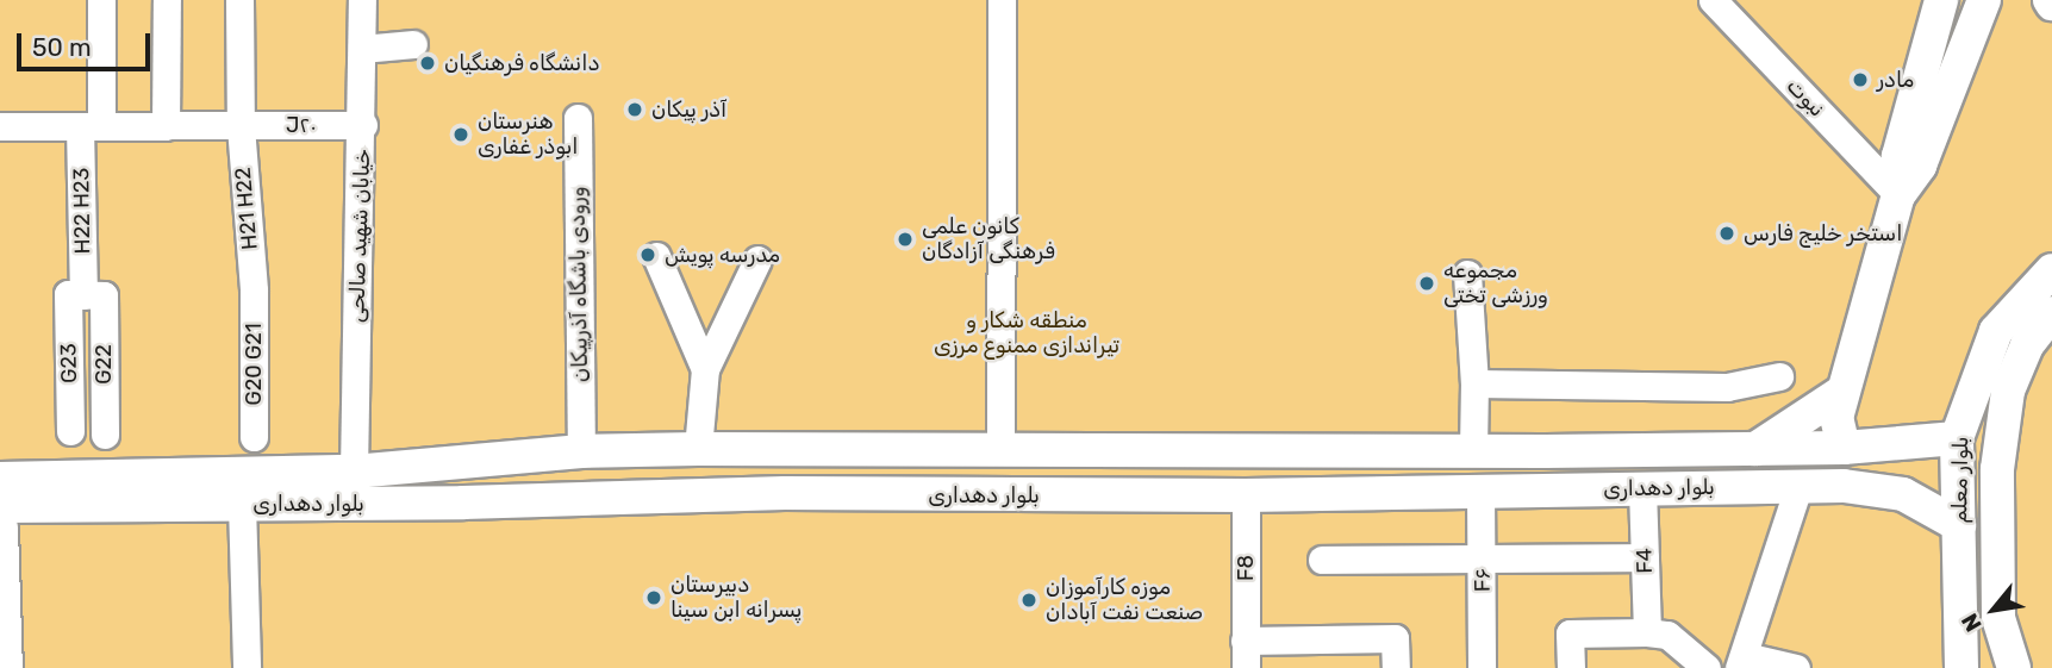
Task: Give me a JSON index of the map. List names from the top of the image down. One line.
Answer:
{"streets":{"main road":["بلوار معلم","بلوار دهداری"],"street":["نبوت","J۲۰","H21 H22","H22 H23","خیابان شهید صالحی","ورودی باشگاه آذرپیکان","G23","G22","G20 G21","F4","F8","F۶"]},"crossings":[["J۲۰","H21 H22"],["J۲۰","H22 H23"],["J۲۰","خیابان شهید صالحی"],["H21 H22","G20 G21"],["H22 H23","G23"],["H22 H23","G22"],["خیابان شهید صالحی","بلوار دهداری"],["ورودی باشگاه آذرپیکان","بلوار دهداری"],["G23","G22"],["بلوار معلم","بلوار دهداری"],["بلوار دهداری","F4"],["بلوار دهداری","F8"],["بلوار دهداری","F۶"]],"parks":["منطقه شکار و تیراندازی ممنوع مرزی"],"places":["دانشگاه فرهنگیان","مادر","آذر پیکان","هنرستان ابوذر غفاری","استخر خلیج فارس","کانون علمی فرهنگی آزادگان","مدرسه پویش","مجموعه ورزشی تختی","دبیرستان پسرانه ابن سینا","موزه کارآموزان صنعت نفت آبادان"],"scale_bar":"50 m","north":"bottom left"}
